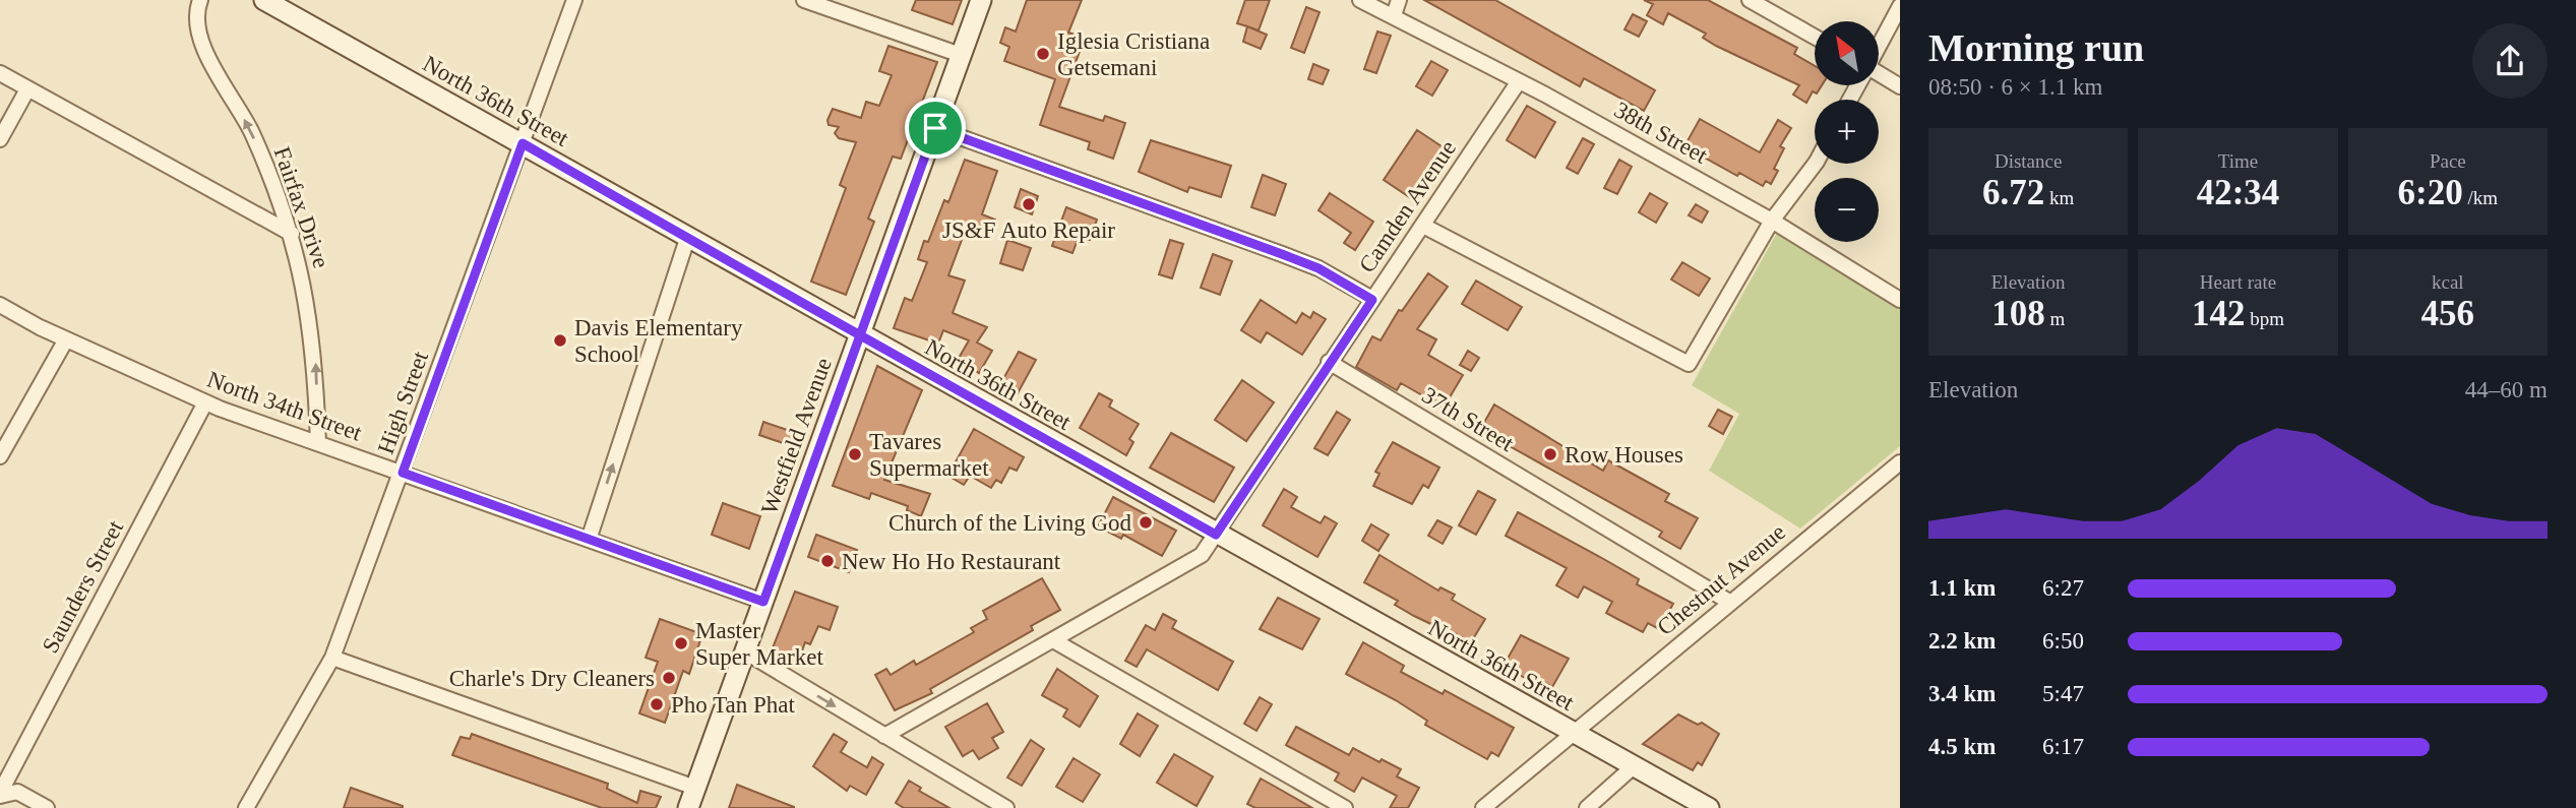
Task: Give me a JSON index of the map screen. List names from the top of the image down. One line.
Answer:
{"streets":{"street":["North 36th Street","38th Street","Camden Avenue","Fairfax Drive","High Street","North 34th Street","37th Street","Westfield Avenue","Chestnut Avenue","Saunders Street"]},"crossings":[["North 36th Street","Camden Avenue"],["North 36th Street","High Street"],["North 36th Street","Westfield Avenue"],["North 36th Street","Chestnut Avenue"],["38th Street","Camden Avenue"],["Camden Avenue","37th Street"],["Fairfax Drive","North 34th Street"],["High Street","North 34th Street"],["North 34th Street","Westfield Avenue"],["North 34th Street","Saunders Street"],["37th Street","Chestnut Avenue"]],"one_way":["Fairfax Drive"],"places":["Iglesia Cristiana Getsemani","JS&F Auto Repair","Davis Elementary School","Tavares Supermarket","Row Houses","Church of the Living God","New Ho Ho Restaurant","Master Super Market","Charle's Dry Cleaners","Pho Tan Phat"],"north":"top left","page":{"heading":["Morning run","08:50 · 6 × 1.1 km"],"map_buttons":["+","−"],"stats":[["Distance","6.72 km"],["Time","42:34"],["Pace","6:20 /km"],["Elevation","108 m"],["Heart rate","142 bpm"],["kcal","456"]],"chart":["Elevation","44–60 m"],"list":[{"name":"1.1 km","note":"6:27"},{"name":"2.2 km","note":"6:50"},{"name":"3.4 km","note":"5:47"},{"name":"4.5 km","note":"6:17"}]}}
